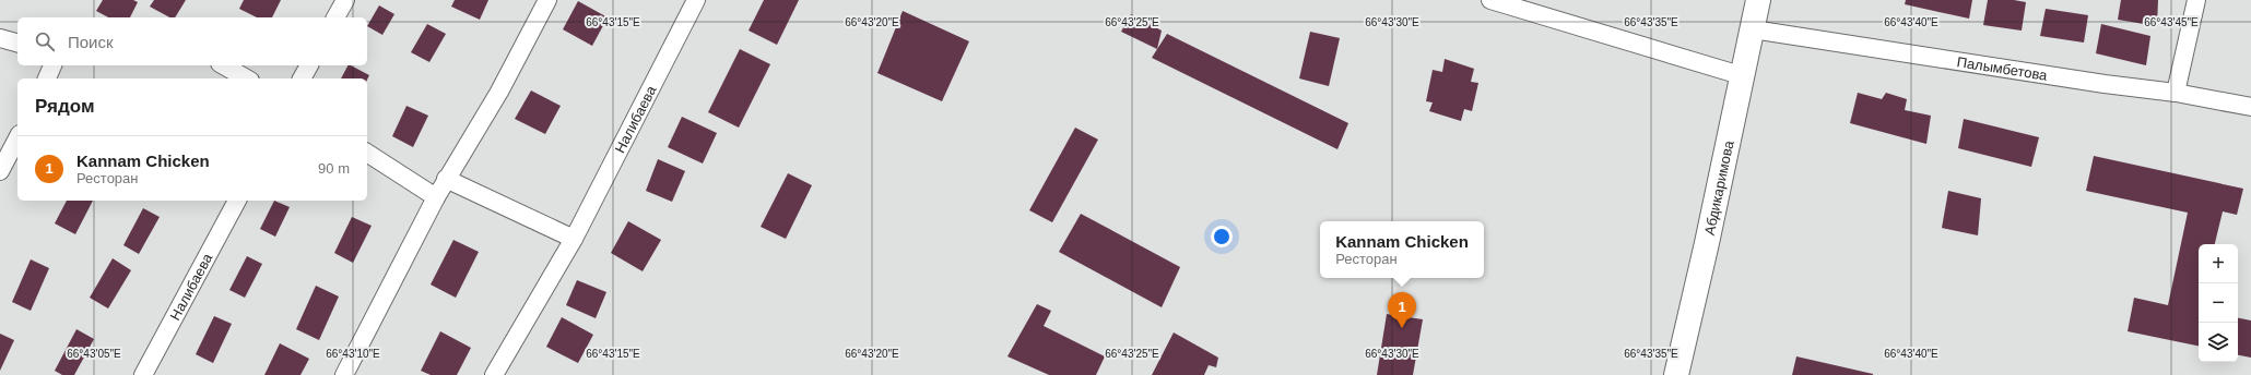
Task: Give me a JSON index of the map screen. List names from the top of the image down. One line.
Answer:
{"streets":{"main road":["Абдикаримова"],"street":["Палымбетова","Налибаева"]},"crossings":[["Палымбетова","Абдикаримова"]],"page":{"search":"Поиск","heading":"Рядом","list":[{"mark":"1","name":"Kannam Chicken","note":"Ресторан","value":"90 m"}],"popup":["Kannam Chicken","Ресторан"],"map_buttons":["+","−"],"pins":"1"},"coordinates":["66°43'15\"E","66°43'20\"E","66°43'25\"E","66°43'30\"E","66°43'35\"E","66°43'40\"E","66°43'45\"E","66°43'05\"E","66°43'10\"E"]}
